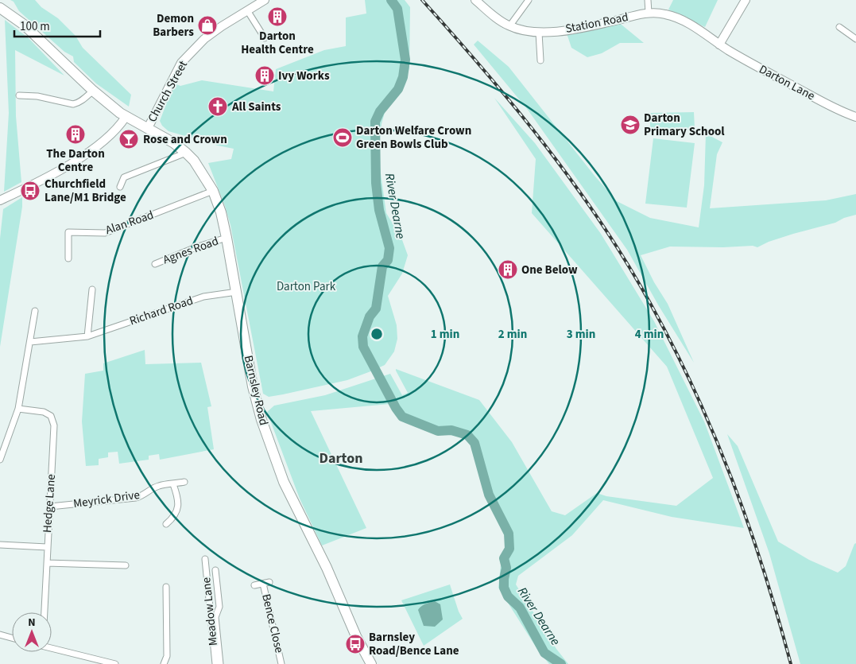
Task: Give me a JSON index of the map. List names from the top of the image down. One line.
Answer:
{"streets":{"highway":["Barnsley Road"],"main road":["Station Road","Darton Lane","Church Street"],"street":["Alan Road","Agnes Road","Richard Road","Meyrick Drive","Hedge Lane","Meadow Lane","Bence Close"]},"crossings":[["Station Road","Darton Lane"],["Church Street","Barnsley Road"],["Alan Road","Barnsley Road"],["Agnes Road","Barnsley Road"],["Richard Road","Barnsley Road"],["Meyrick Drive","Hedge Lane"]],"districts":["Darton"],"water":["River Dearne"],"parks":["Darton Park"],"places":{"building":["Darton Health Centre","Ivy Works","The Darton Centre","One Below"],"shop":["Demon Barbers"],"church":["All Saints"],"school or university":["Darton Primary School"],"sports":["Darton Welfare Crown Green Bowls Club"],"bar":["Rose and Crown"],"bus stop":["Churchfield Lane/M1 Bridge","Barnsley Road/Bence Lane"]},"scale_bar":"100 m","north":"top","rings":["1 min","2 min","3 min","4 min"]}
